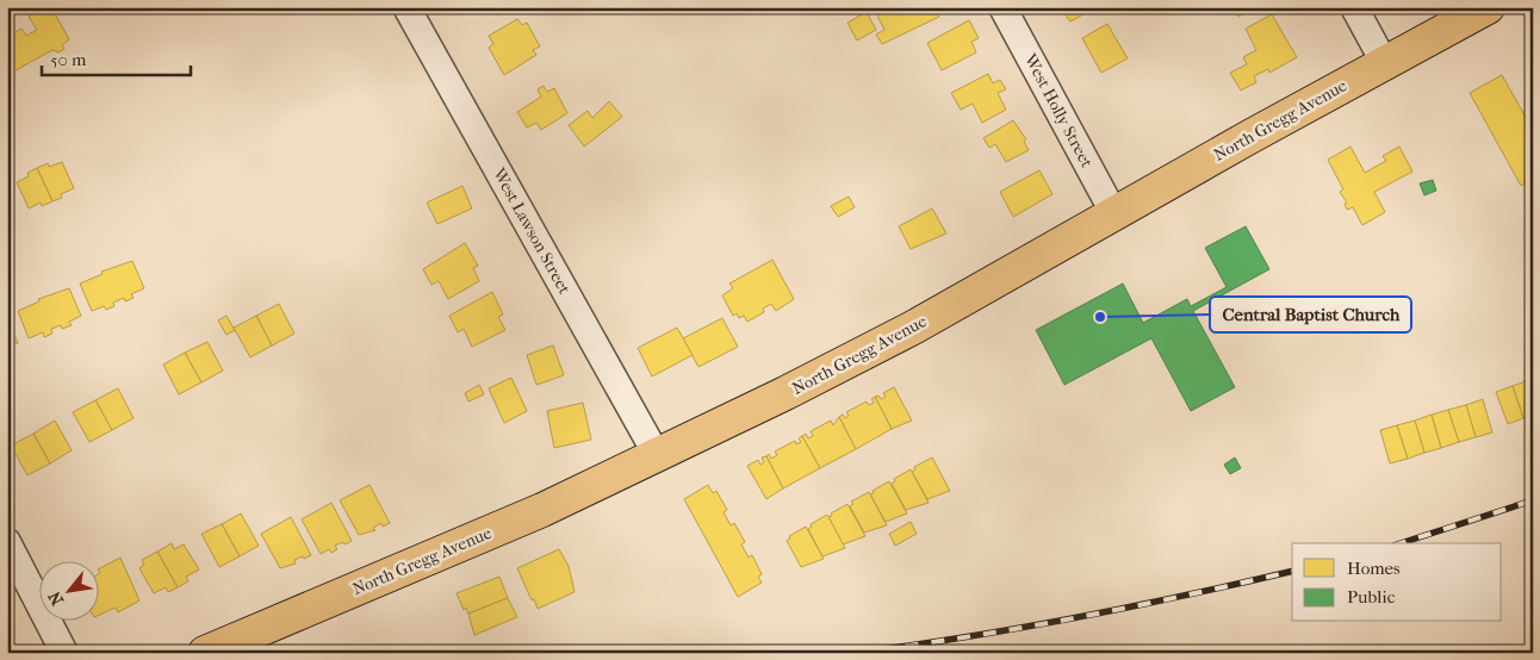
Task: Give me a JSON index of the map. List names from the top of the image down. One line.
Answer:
{"streets":{"main road":["North Gregg Avenue"],"street":["West Holly Street","West Lawson Street"]},"crossings":[["West Holly Street","North Gregg Avenue"],["North Gregg Avenue","West Lawson Street"]],"places":["Central Baptist Church"],"legend":["Homes","Public"],"scale_bar":"50 m","north":"bottom left"}
